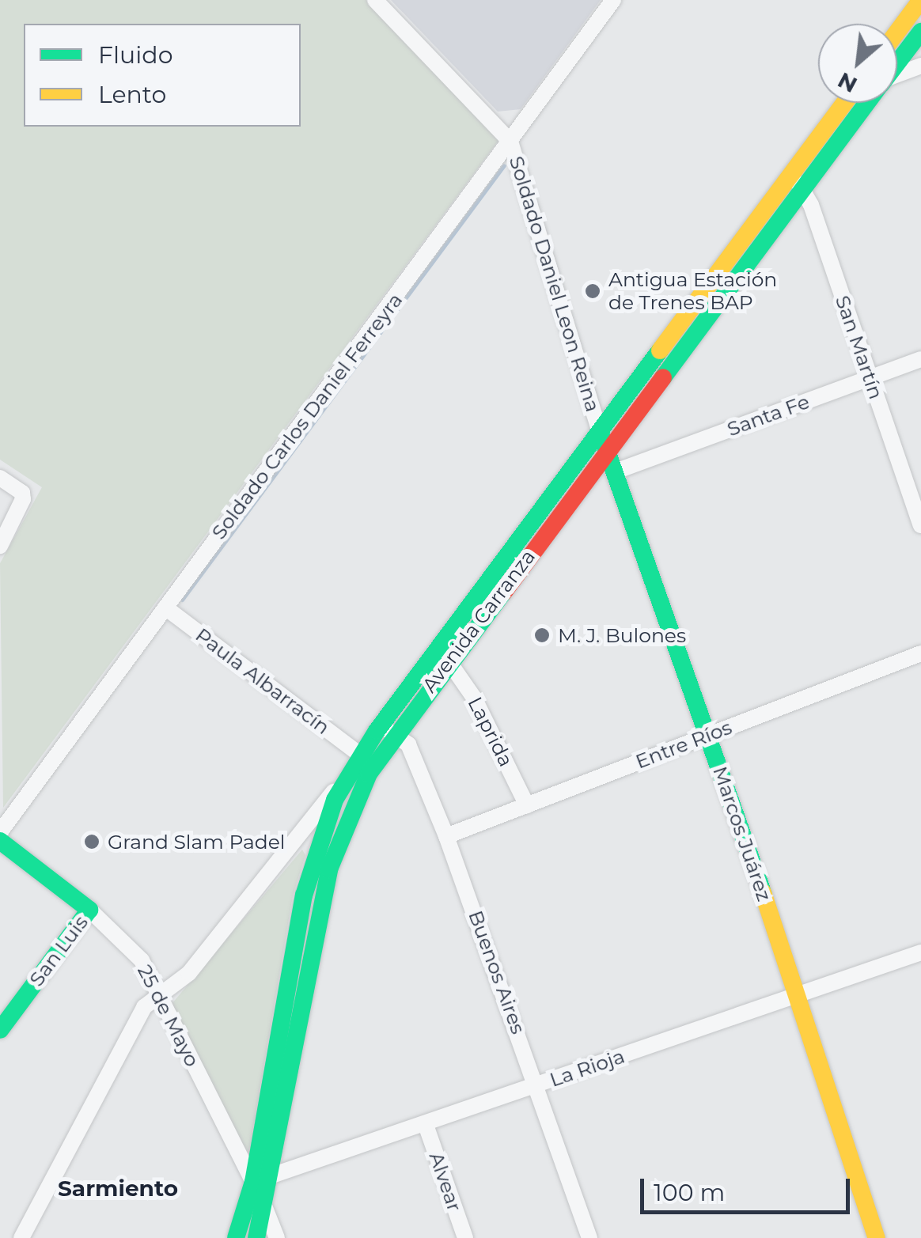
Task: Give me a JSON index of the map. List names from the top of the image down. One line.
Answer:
{"streets":{"main road":["Avenida Carranza","Marcos Juárez","San Luis","25 de Mayo"],"street":["Soldado Daniel Leon Reina","San Martín","Santa Fe","Soldado Carlos Daniel Ferreyra","Paula Albarracín","Laprida","Entre Ríos","Buenos Aires","La Rioja","Alvear"]},"crossings":[["Soldado Daniel Leon Reina","Soldado Carlos Daniel Ferreyra"],["Soldado Daniel Leon Reina","Avenida Carranza"],["Soldado Daniel Leon Reina","Marcos Juárez"],["San Martín","Santa Fe"],["San Martín","Avenida Carranza"],["Santa Fe","Marcos Juárez"],["Soldado Carlos Daniel Ferreyra","Paula Albarracín"],["Avenida Carranza","Paula Albarracín"],["Avenida Carranza","Laprida"],["Avenida Carranza","Marcos Juárez"],["Avenida Carranza","Buenos Aires"],["Avenida Carranza","25 de Mayo"],["Avenida Carranza","La Rioja"],["Laprida","Entre Ríos"],["Entre Ríos","Marcos Juárez"],["Entre Ríos","Buenos Aires"],["Marcos Juárez","La Rioja"],["San Luis","25 de Mayo"],["Buenos Aires","La Rioja"],["25 de Mayo","La Rioja"],["La Rioja","Alvear"]],"districts":["Sarmiento"],"places":["Antigua Estación de Trenes BAP","M. J. Bulones","Grand Slam Padel"],"legend":["Fluido","Lento"],"scale_bar":"100 m","north":"bottom left"}
